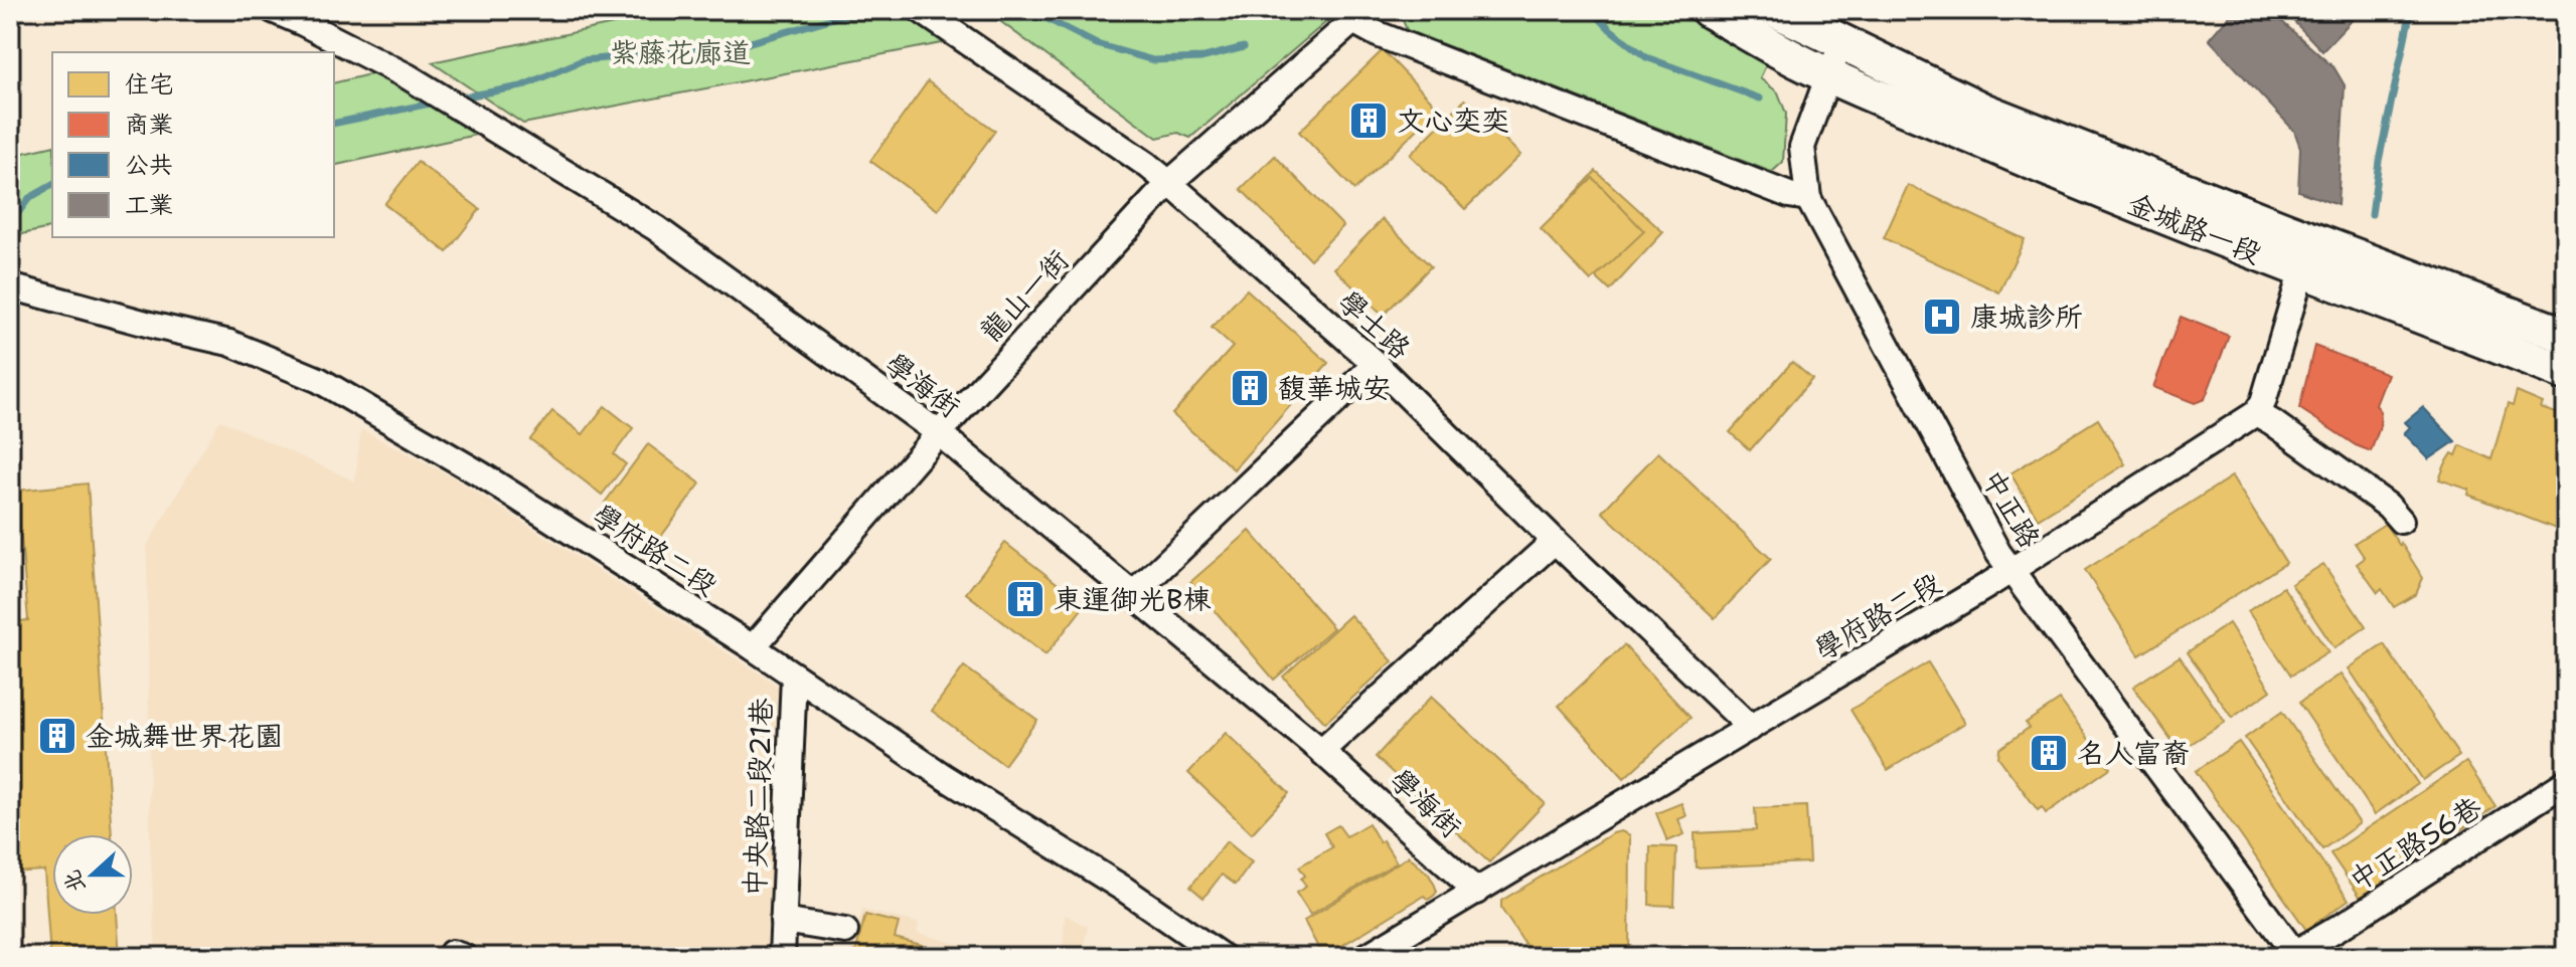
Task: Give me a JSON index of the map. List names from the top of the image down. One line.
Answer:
{"streets":{"main road":["金城路一段"],"street":["龍山一街","學士路","學海街","中正路","學府路二段","中央路二段21巷","中正路56巷"]},"crossings":[["金城路一段","中正路"],["龍山一街","學士路"],["龍山一街","學海街"],["龍山一街","學府路二段"],["學士路","學府路二段"],["學海街","學府路二段"],["中正路","學府路二段"],["中正路","中正路56巷"],["學府路二段","中央路二段21巷"]],"parks":["紫藤花廊道"],"places":{"building":["文心奕奕","馥華城安","東運御光B棟","金城舞世界花園","名人富裔"],"hospital":["康城診所"]},"legend":["住宅","商業","公共","工業"],"north":"left"}
